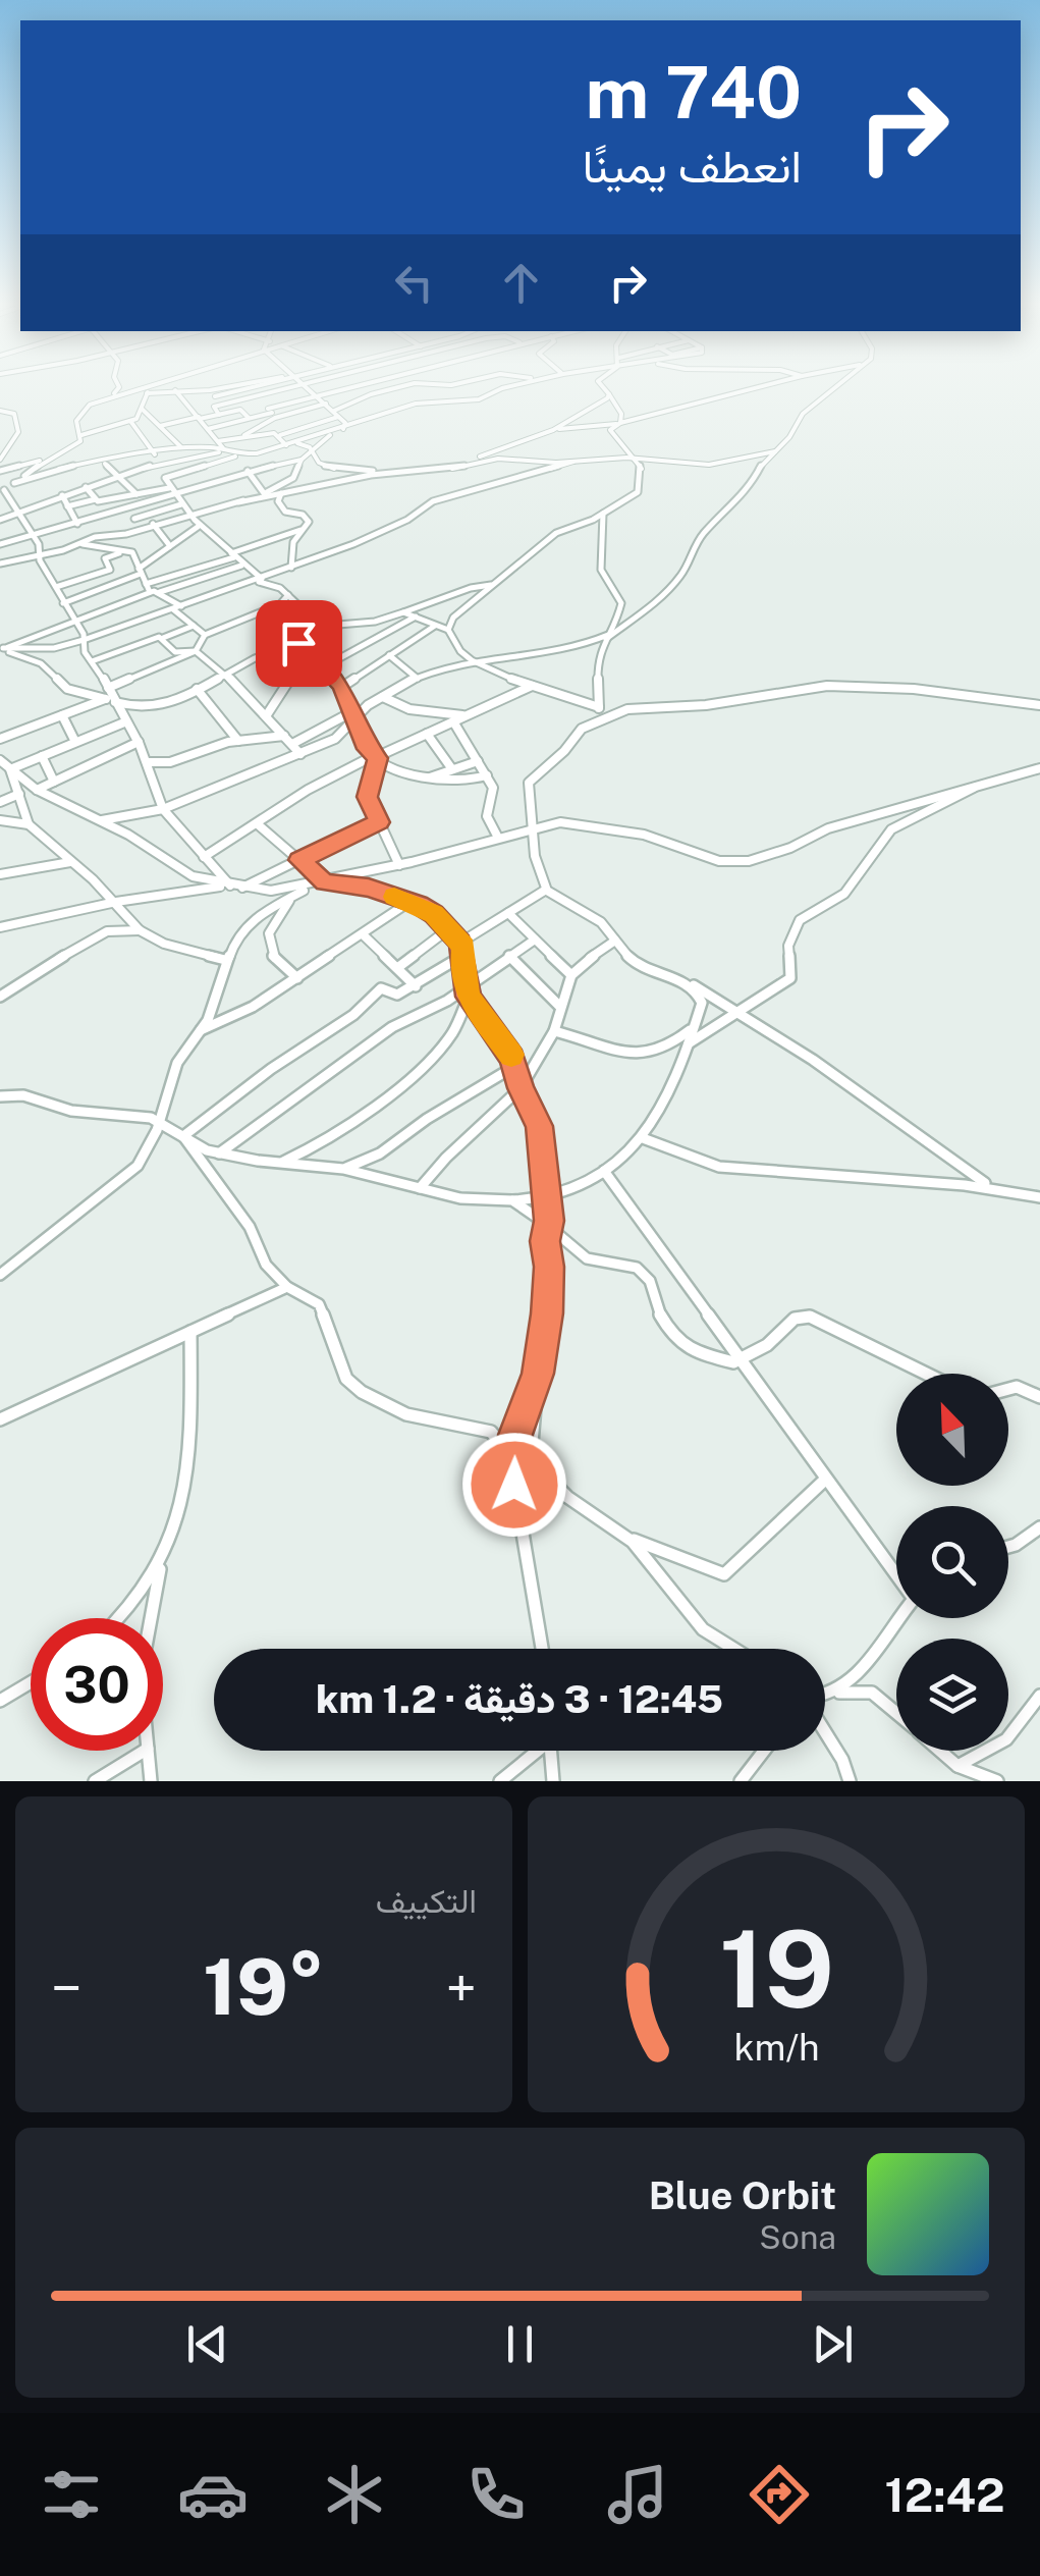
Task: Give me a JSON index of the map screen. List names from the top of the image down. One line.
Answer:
{"north":"top left","page":{"turn":["740 m","انعطف يمينًا"],"limit":"30","trip":"12:45 · 3 دقيقة · 1.2 km","tile":"التكييف","heat":["−","19°","+"],"song":["Blue Orbit","Sona"],"tabs":"12:42","gauge":["19","km/h"]}}
